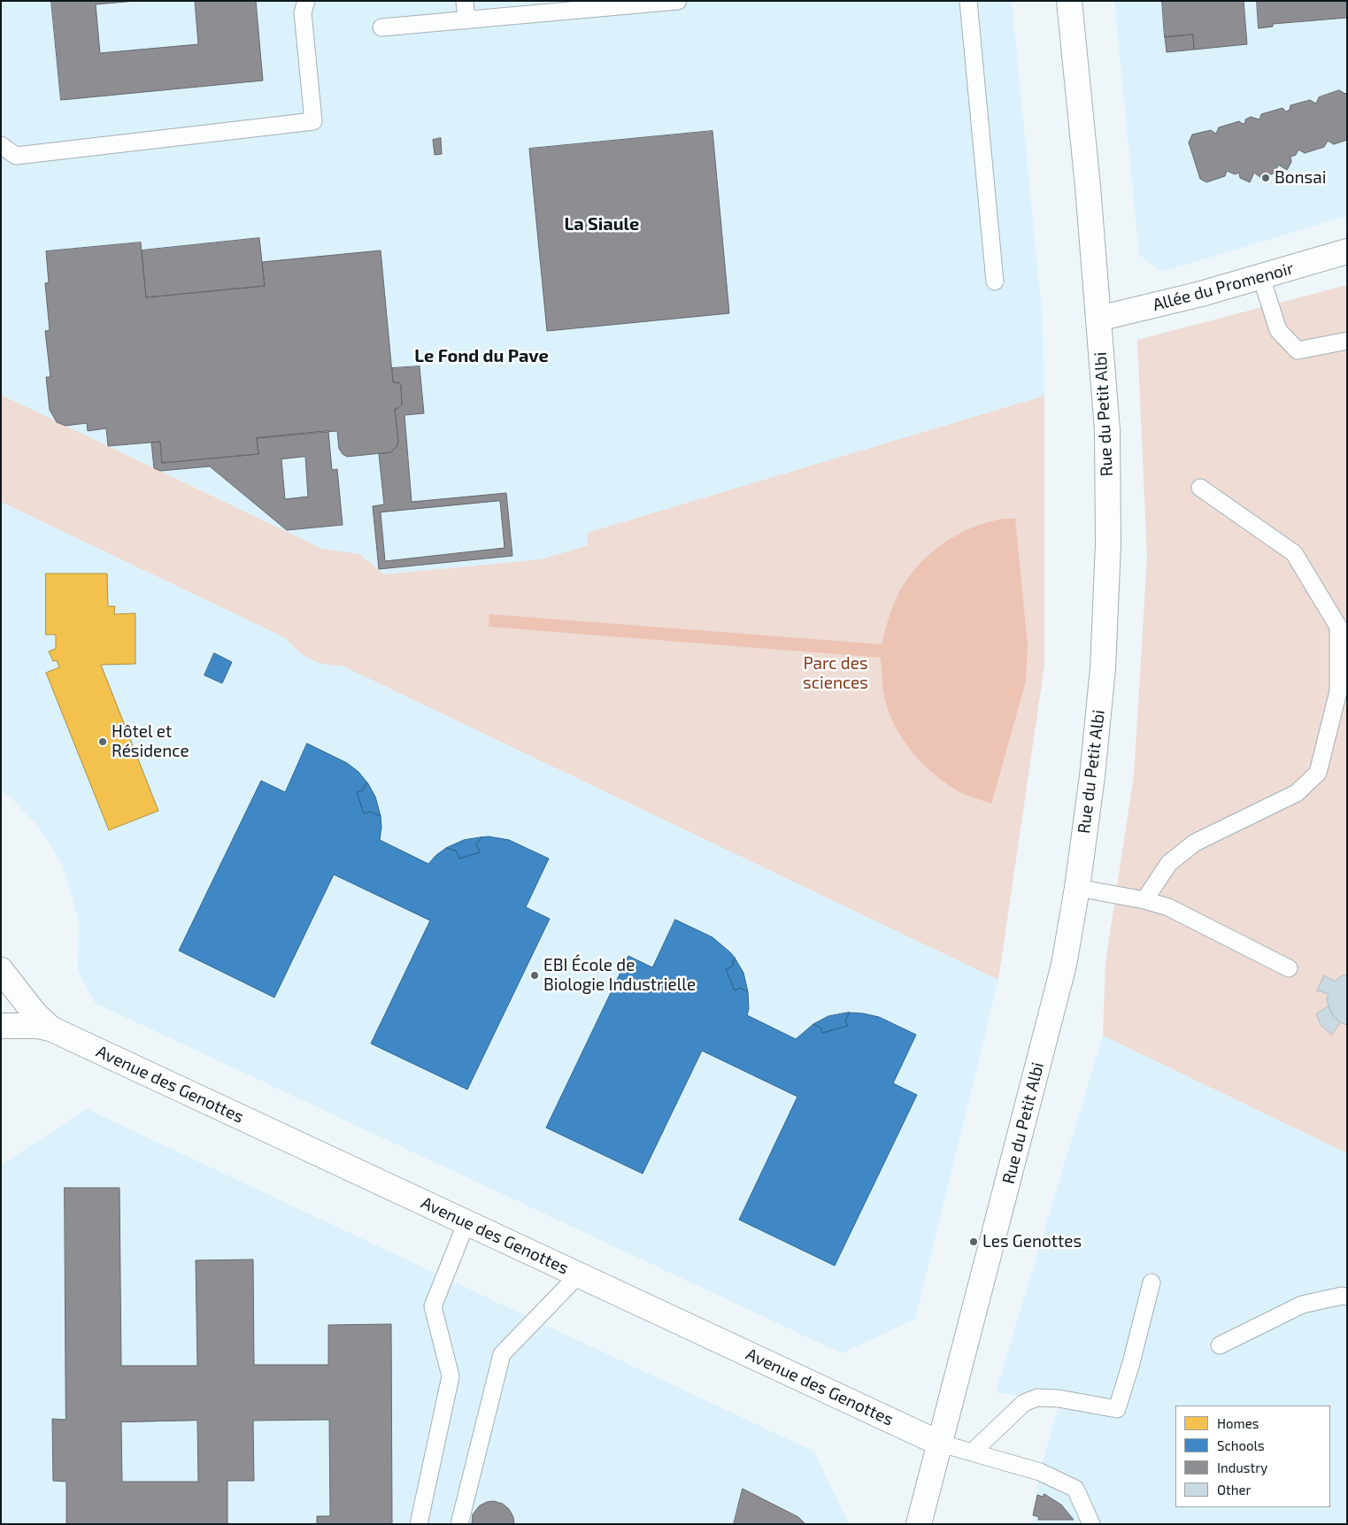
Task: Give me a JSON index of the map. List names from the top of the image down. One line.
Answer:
{"streets":{"street":["Allée du Promenoir","Rue du Petit Albi","Avenue des Genottes"]},"crossings":[["Allée du Promenoir","Rue du Petit Albi"],["Rue du Petit Albi","Avenue des Genottes"]],"districts":["La Siaule","Le Fond du Pave"],"parks":["Parc des sciences"],"places":["Bonsai","Hôtel et Résidence","EBI École de Biologie Industrielle","Les Genottes"],"legend":["Homes","Schools","Industry","Other"]}
